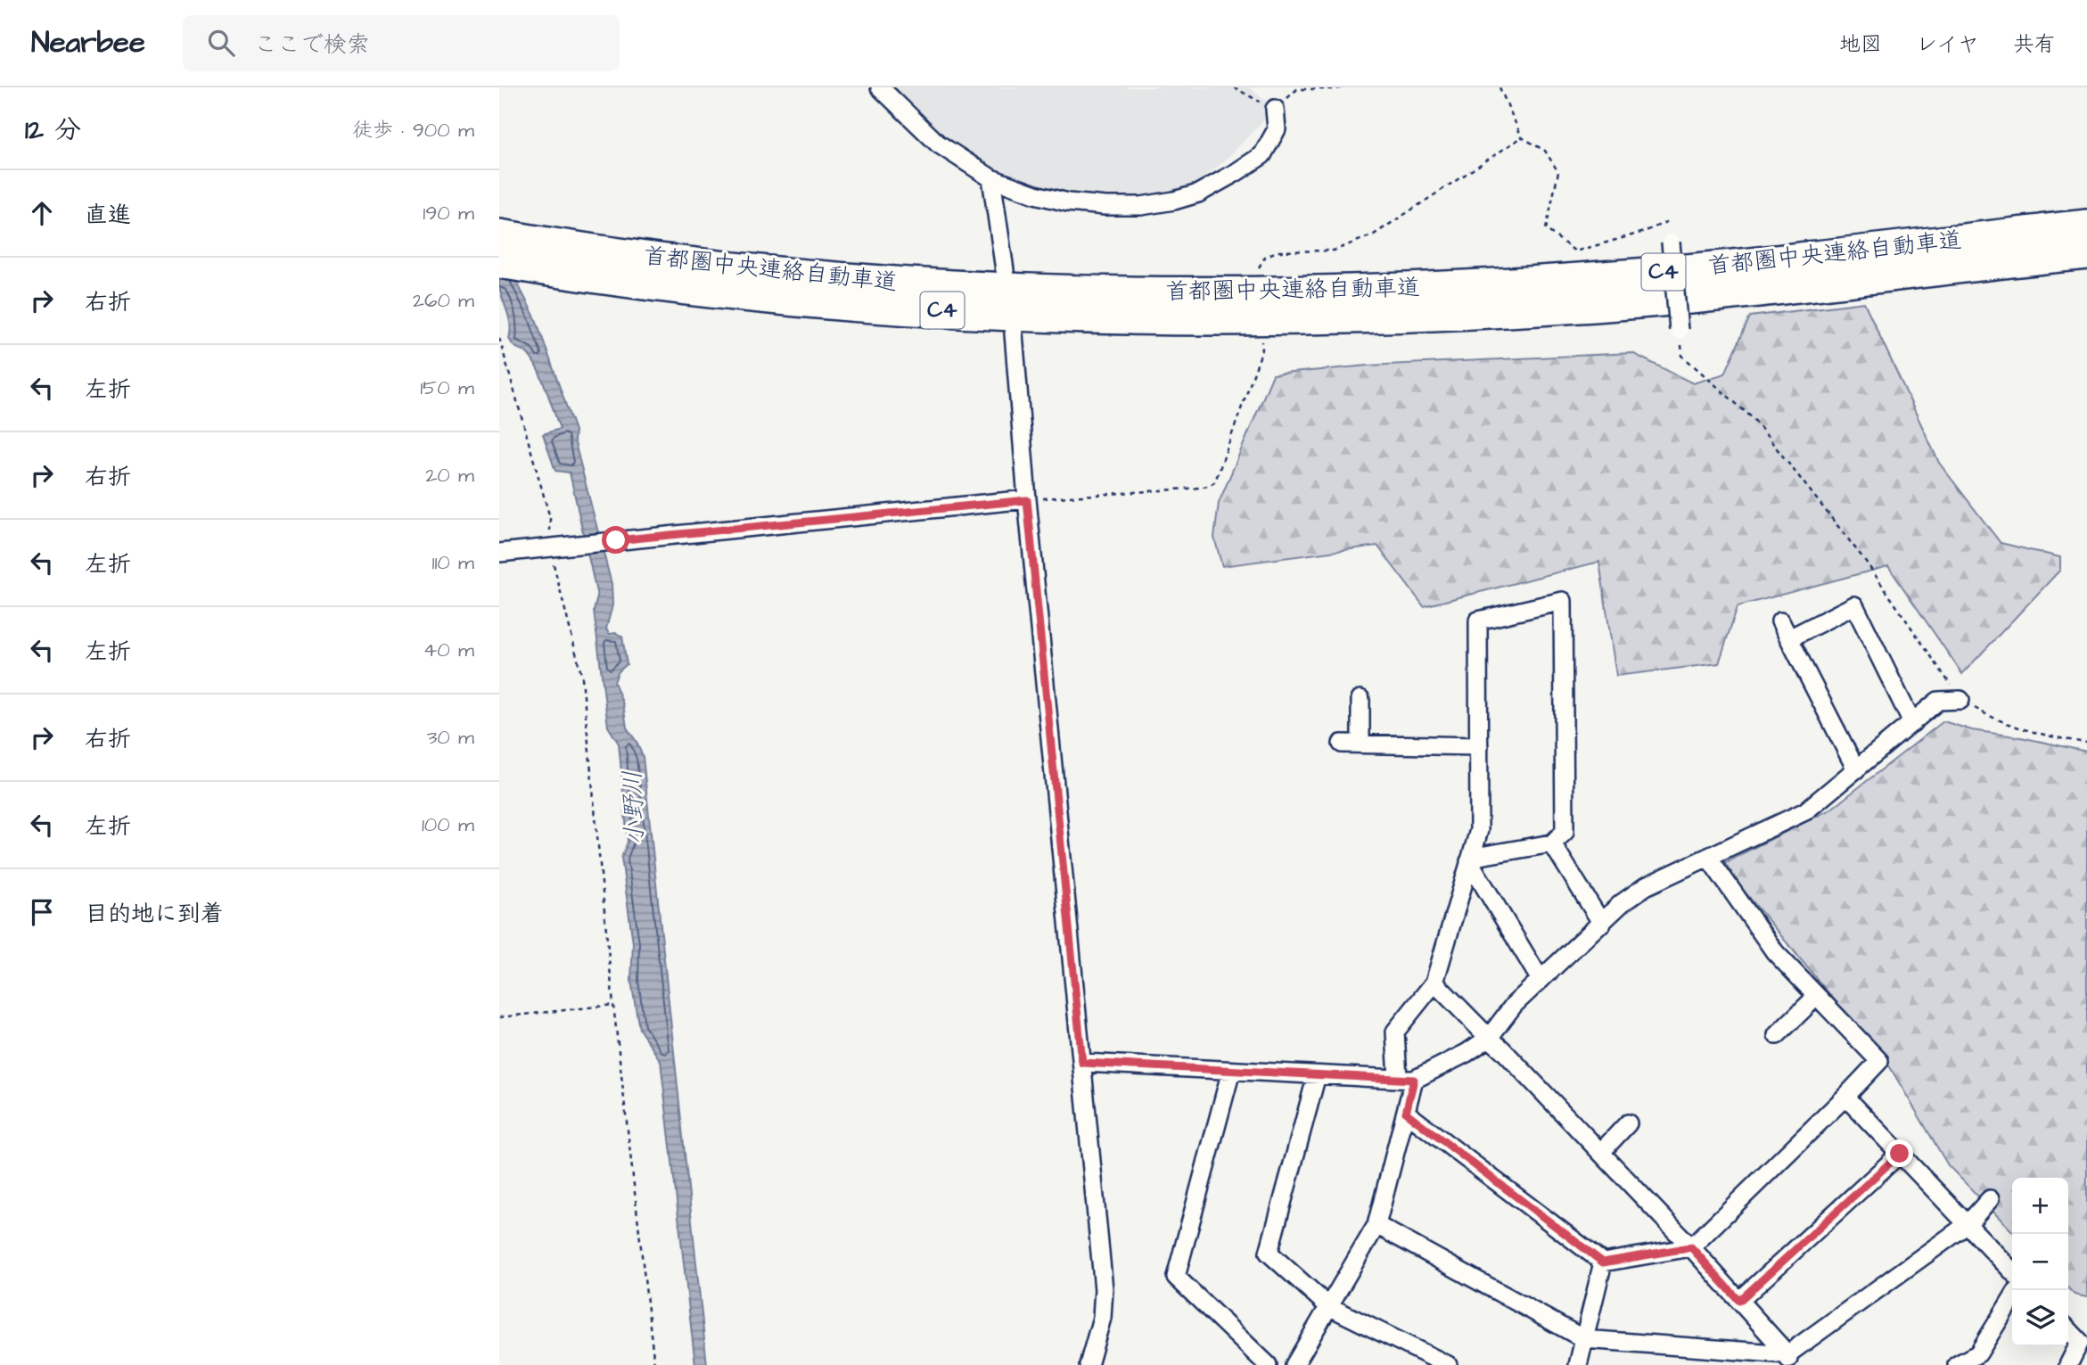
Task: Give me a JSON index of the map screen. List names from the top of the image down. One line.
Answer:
{"streets":{"highway":["首都圏中央連絡自動車道","C4"]},"water":["小野川"],"page":{"header":"Nearbee","search":"ここで検索","nav":["地図","レイヤ","共有"],"heading":["12 分","徒歩 · 900 m"],"list":[["直進","190 m"],["右折","260 m"],["左折","150 m"],["右折","20 m"],["左折","110 m"],["左折","40 m"],["右折","30 m"],["左折","100 m"],"目的地に到着"],"map_buttons":["+","−"]}}
